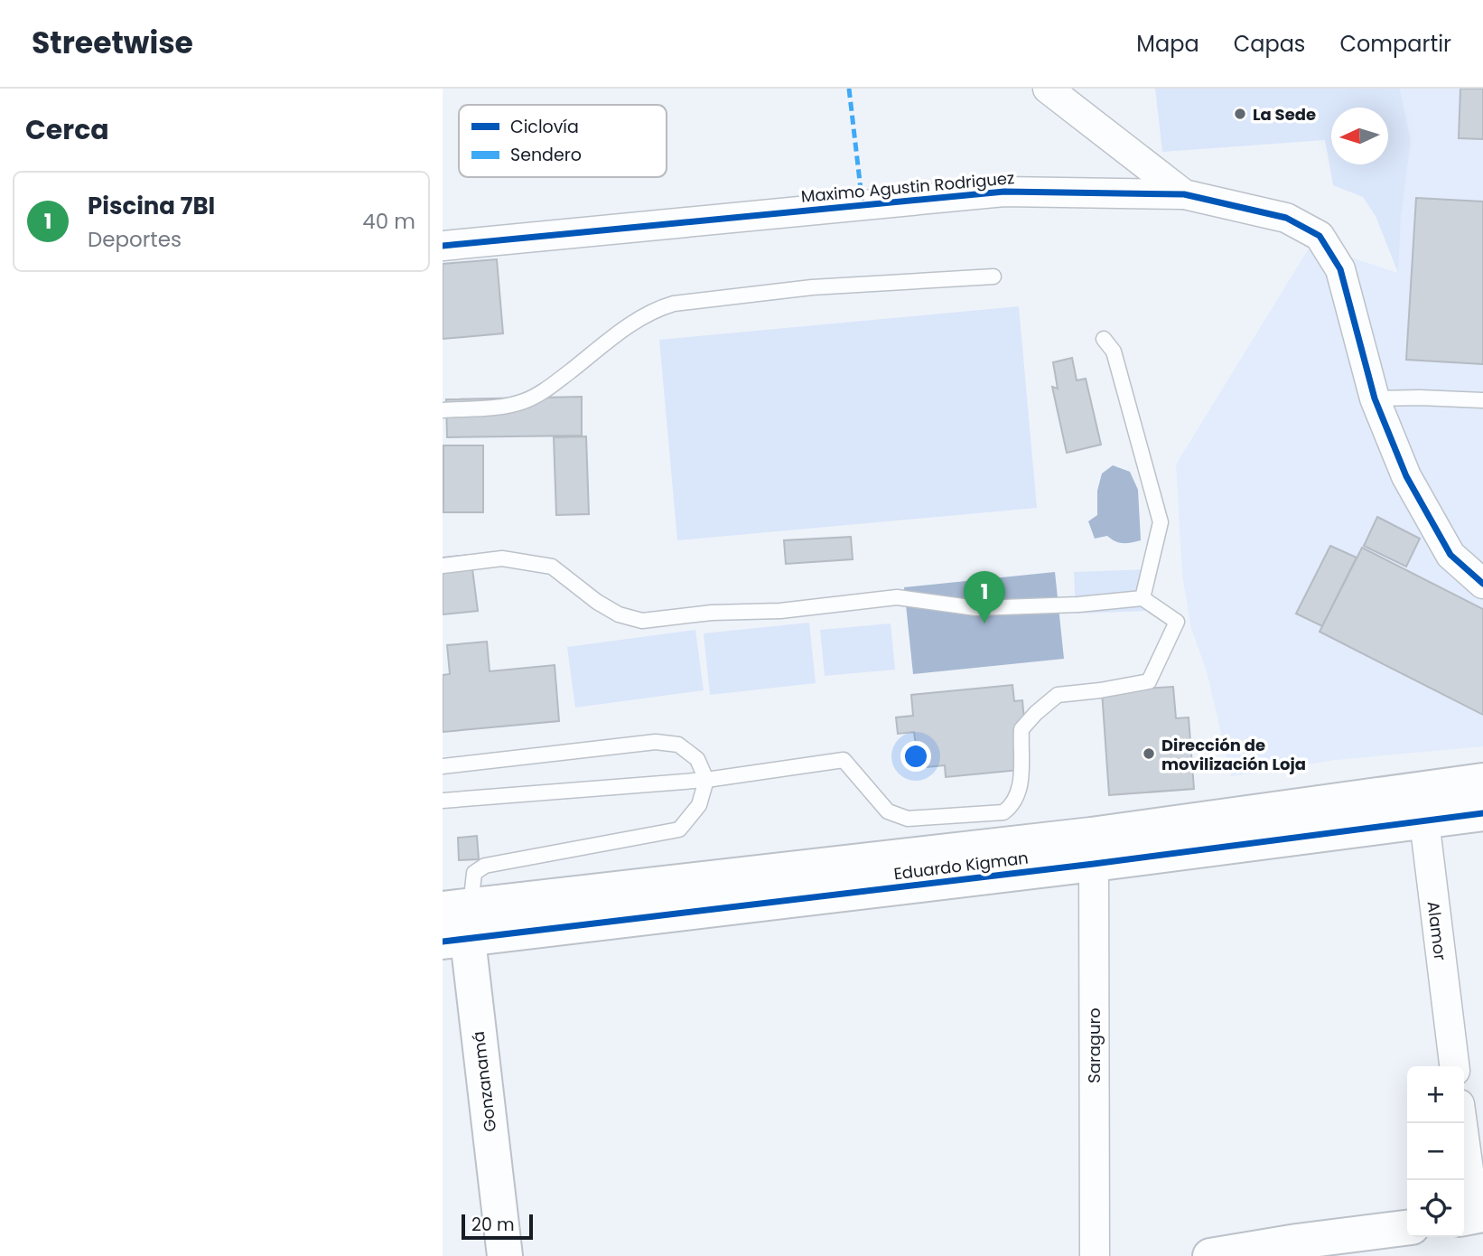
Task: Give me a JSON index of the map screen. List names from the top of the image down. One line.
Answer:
{"streets":{"street":["Maximo Agustin Rodriguez","Eduardo Kigman","Alamor","Saraguro","Gonzanamá"]},"crossings":[["Eduardo Kigman","Alamor"],["Eduardo Kigman","Saraguro"],["Eduardo Kigman","Gonzanamá"]],"places":["La Sede","Dirección de movilización Loja"],"legend":["Ciclovía","Sendero"],"scale_bar":"20 m","north":"left","page":{"header":"Streetwise","nav":["Mapa","Capas","Compartir"],"heading":"Cerca","list":[{"mark":"1","name":"Piscina 7BI","note":"Deportes","value":"40 m"}],"pins":"1","map_buttons":["+","−"],"scale":"20 m"}}
